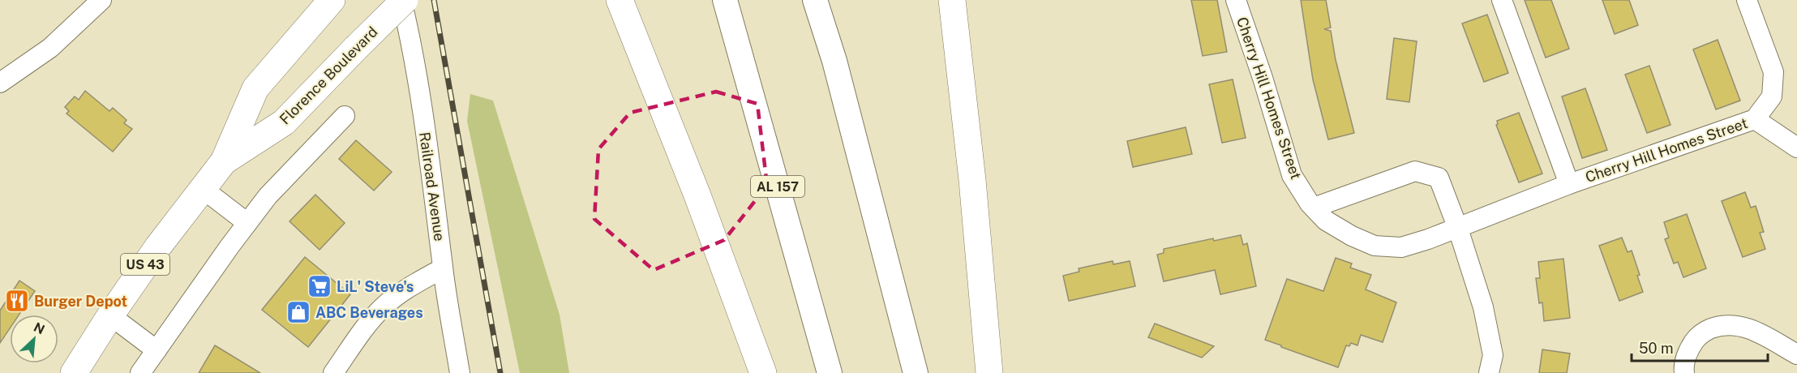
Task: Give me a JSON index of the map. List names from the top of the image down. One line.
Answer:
{"streets":{"highway":["Florence Boulevard","US 43"],"main road":["AL 157"],"street":["Cherry Hill Homes Street","Railroad Avenue"]},"crossings":[["Florence Boulevard","Railroad Avenue"]],"places":{"supermarket":["LiL' Steve's"],"restaurant":["Burger Depot"],"shop":["ABC Beverages"]},"scale_bar":"50 m","north":"top right"}
